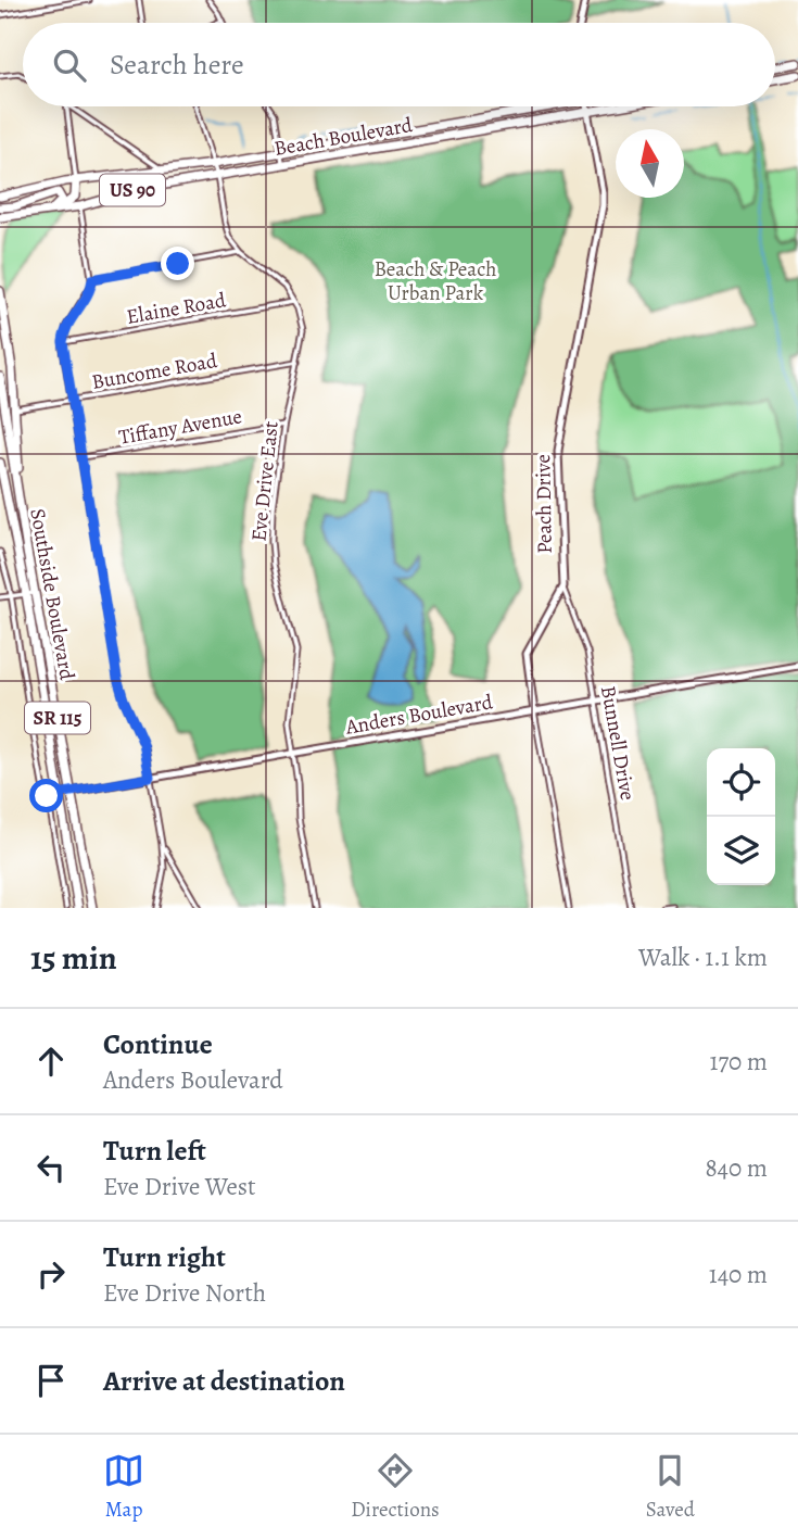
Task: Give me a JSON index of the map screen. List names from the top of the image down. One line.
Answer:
{"streets":{"highway":["Beach Boulevard","US 90","Southside Boulevard","SR 115"],"street":["Elaine Road","Buncome Road","Tiffany Avenue","Eve Drive East","Peach Drive","Anders Boulevard","Bunnell Drive"]},"crossings":[["Beach Boulevard","Peach Drive"],["Elaine Road","Eve Drive East"],["Buncome Road","Eve Drive East"],["Tiffany Avenue","Eve Drive East"],["Eve Drive East","Anders Boulevard"],["Peach Drive","Bunnell Drive"],["Southside Boulevard","Anders Boulevard"],["Anders Boulevard","Bunnell Drive"]],"parks":["Beach & Peach Urban Park"],"north":"top","page":{"search":"Search here","heading":["15 min","Walk · 1.1 km"],"list":[["Continue","Anders Boulevard","170 m"],["Turn left","Eve Drive West","840 m"],["Turn right","Eve Drive North","140 m"],"Arrive at destination"],"nav":["Map","Directions","Saved"]}}
